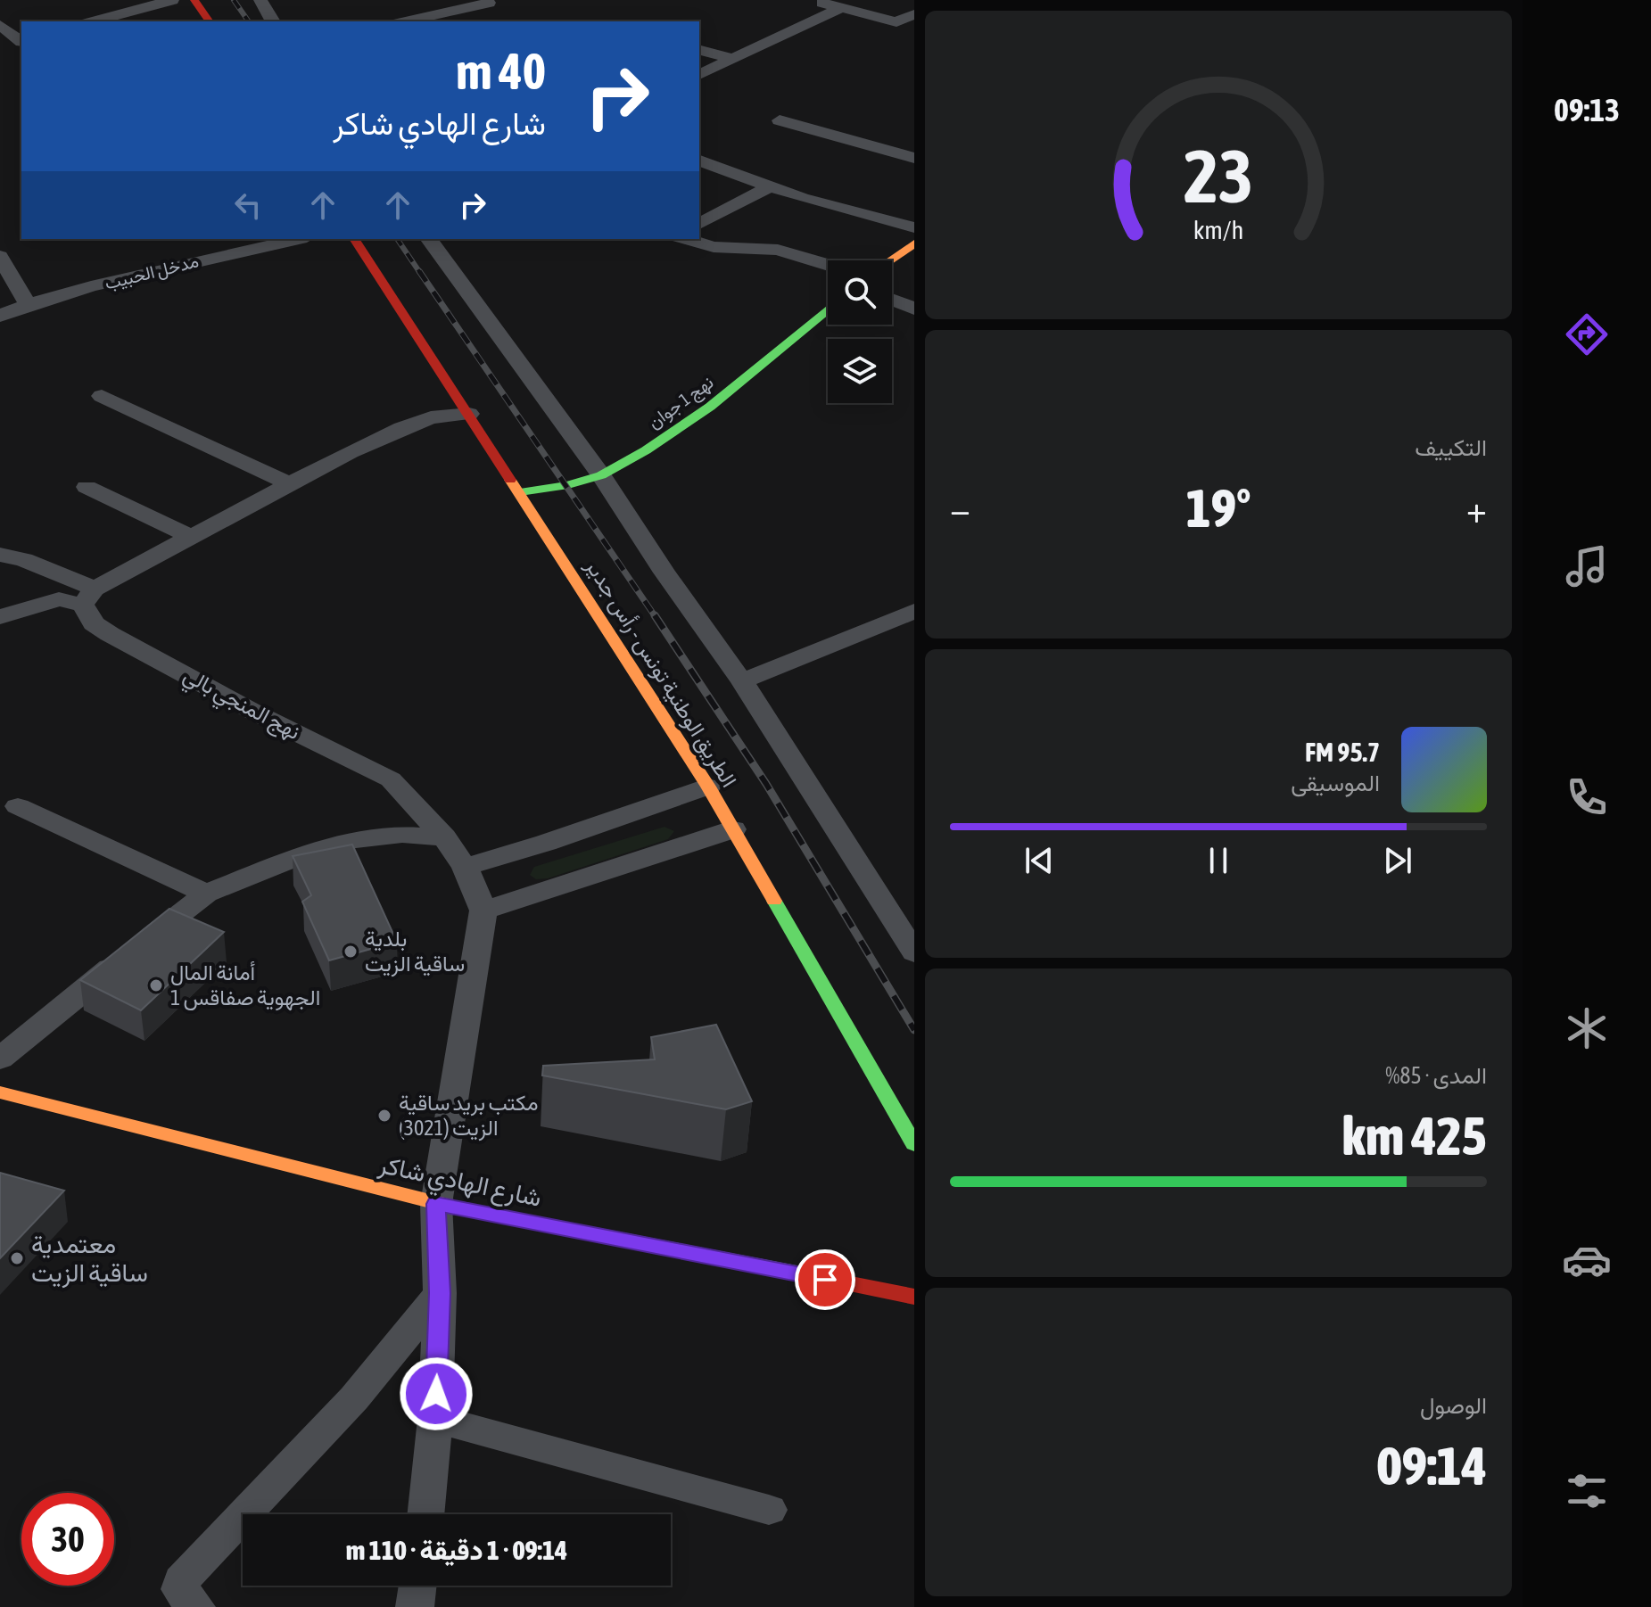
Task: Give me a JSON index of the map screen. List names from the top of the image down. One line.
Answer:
{"streets":{"main road":["نهج 1 جوان","الطريق الوطنية تونس - رأس جدير","شارع الهادي شاكر"],"street":["مدخل الحبيب","نهج المنجي بالي"]},"crossings":[["نهج 1 جوان","الطريق الوطنية تونس - رأس جدير"]],"places":["بلدية ساقية الزيت","أمانة المال الجهوية صفاقس 1","مكتب بريد ساقية الزيت (3021)","معتمدية ساقية الزيت"],"page":{"tabs":"09:13","turn":["40 m","شارع الهادي شاكر"],"tile":["التكييف",["المدى · 85%","425 km"],["الوصول","09:14"]],"heat":["−","19°","+"],"song":["95.7 FM","الموسيقى"],"limit":"30","trip":"09:14 · 1 دقيقة · 110 m","gauge":["23","km/h"]}}
